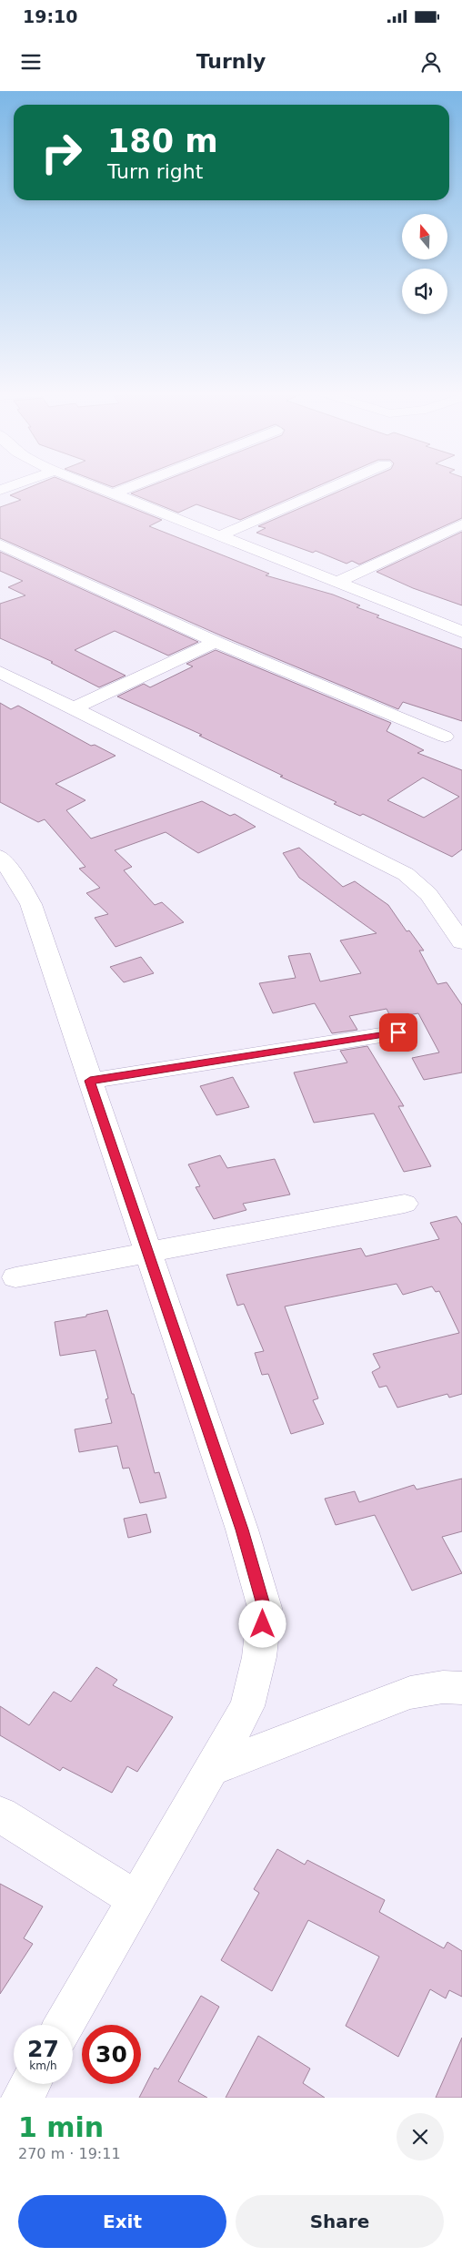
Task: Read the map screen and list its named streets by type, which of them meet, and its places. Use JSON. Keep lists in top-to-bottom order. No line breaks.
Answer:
{"north":"top","page":{"status":"19:10","header":"Turnly","turn":["180 m","Turn right"],"speed":"27 km/h","limit":"30","heading":["1 min","270 m · 19:11"],"buttons":["Exit","Share"]}}
